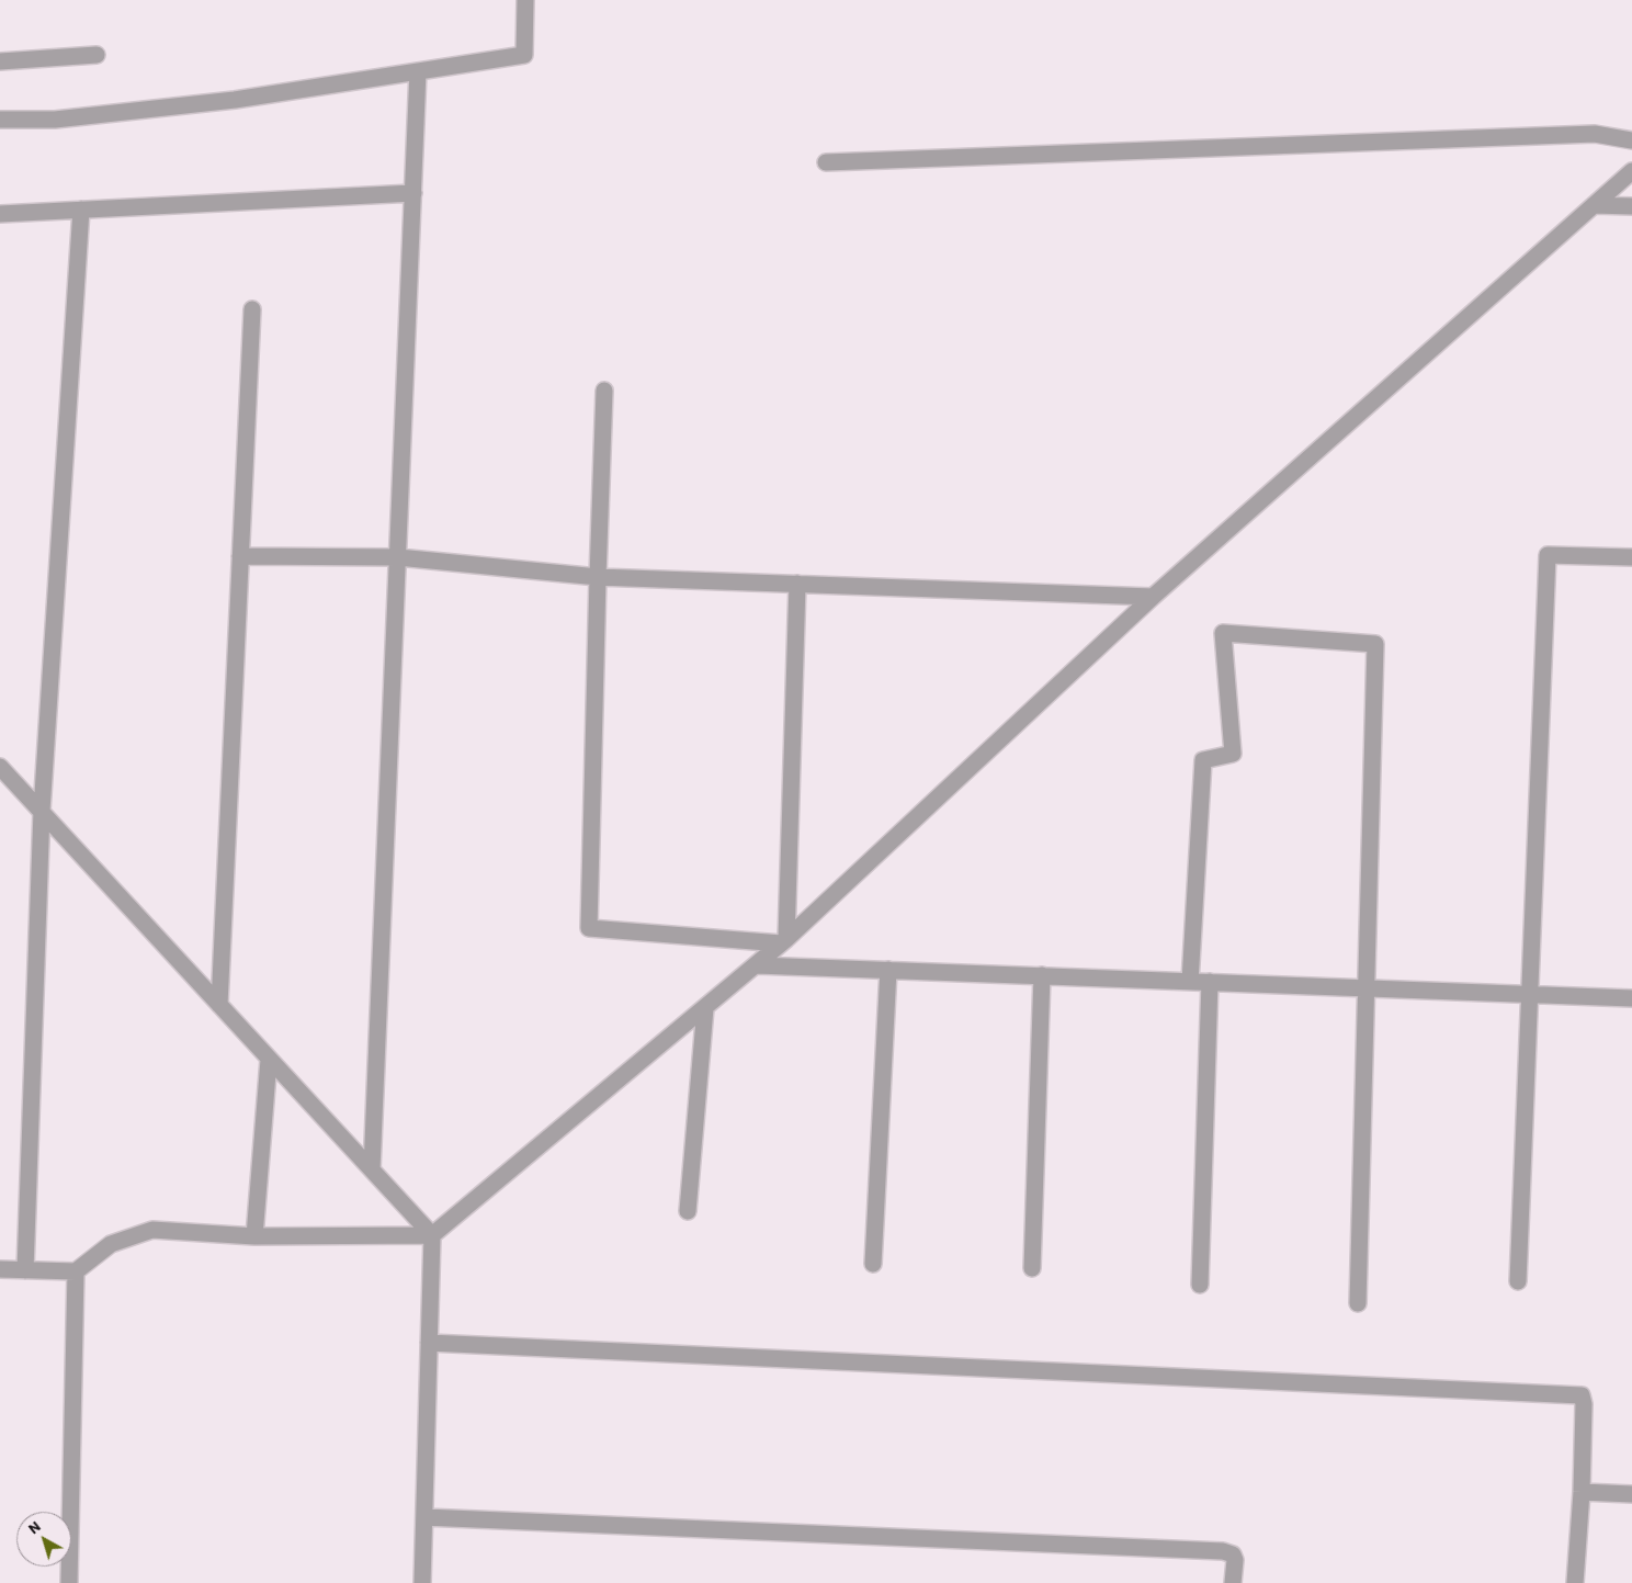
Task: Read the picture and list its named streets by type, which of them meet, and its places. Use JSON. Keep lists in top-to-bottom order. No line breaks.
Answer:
{"north":"top left"}
